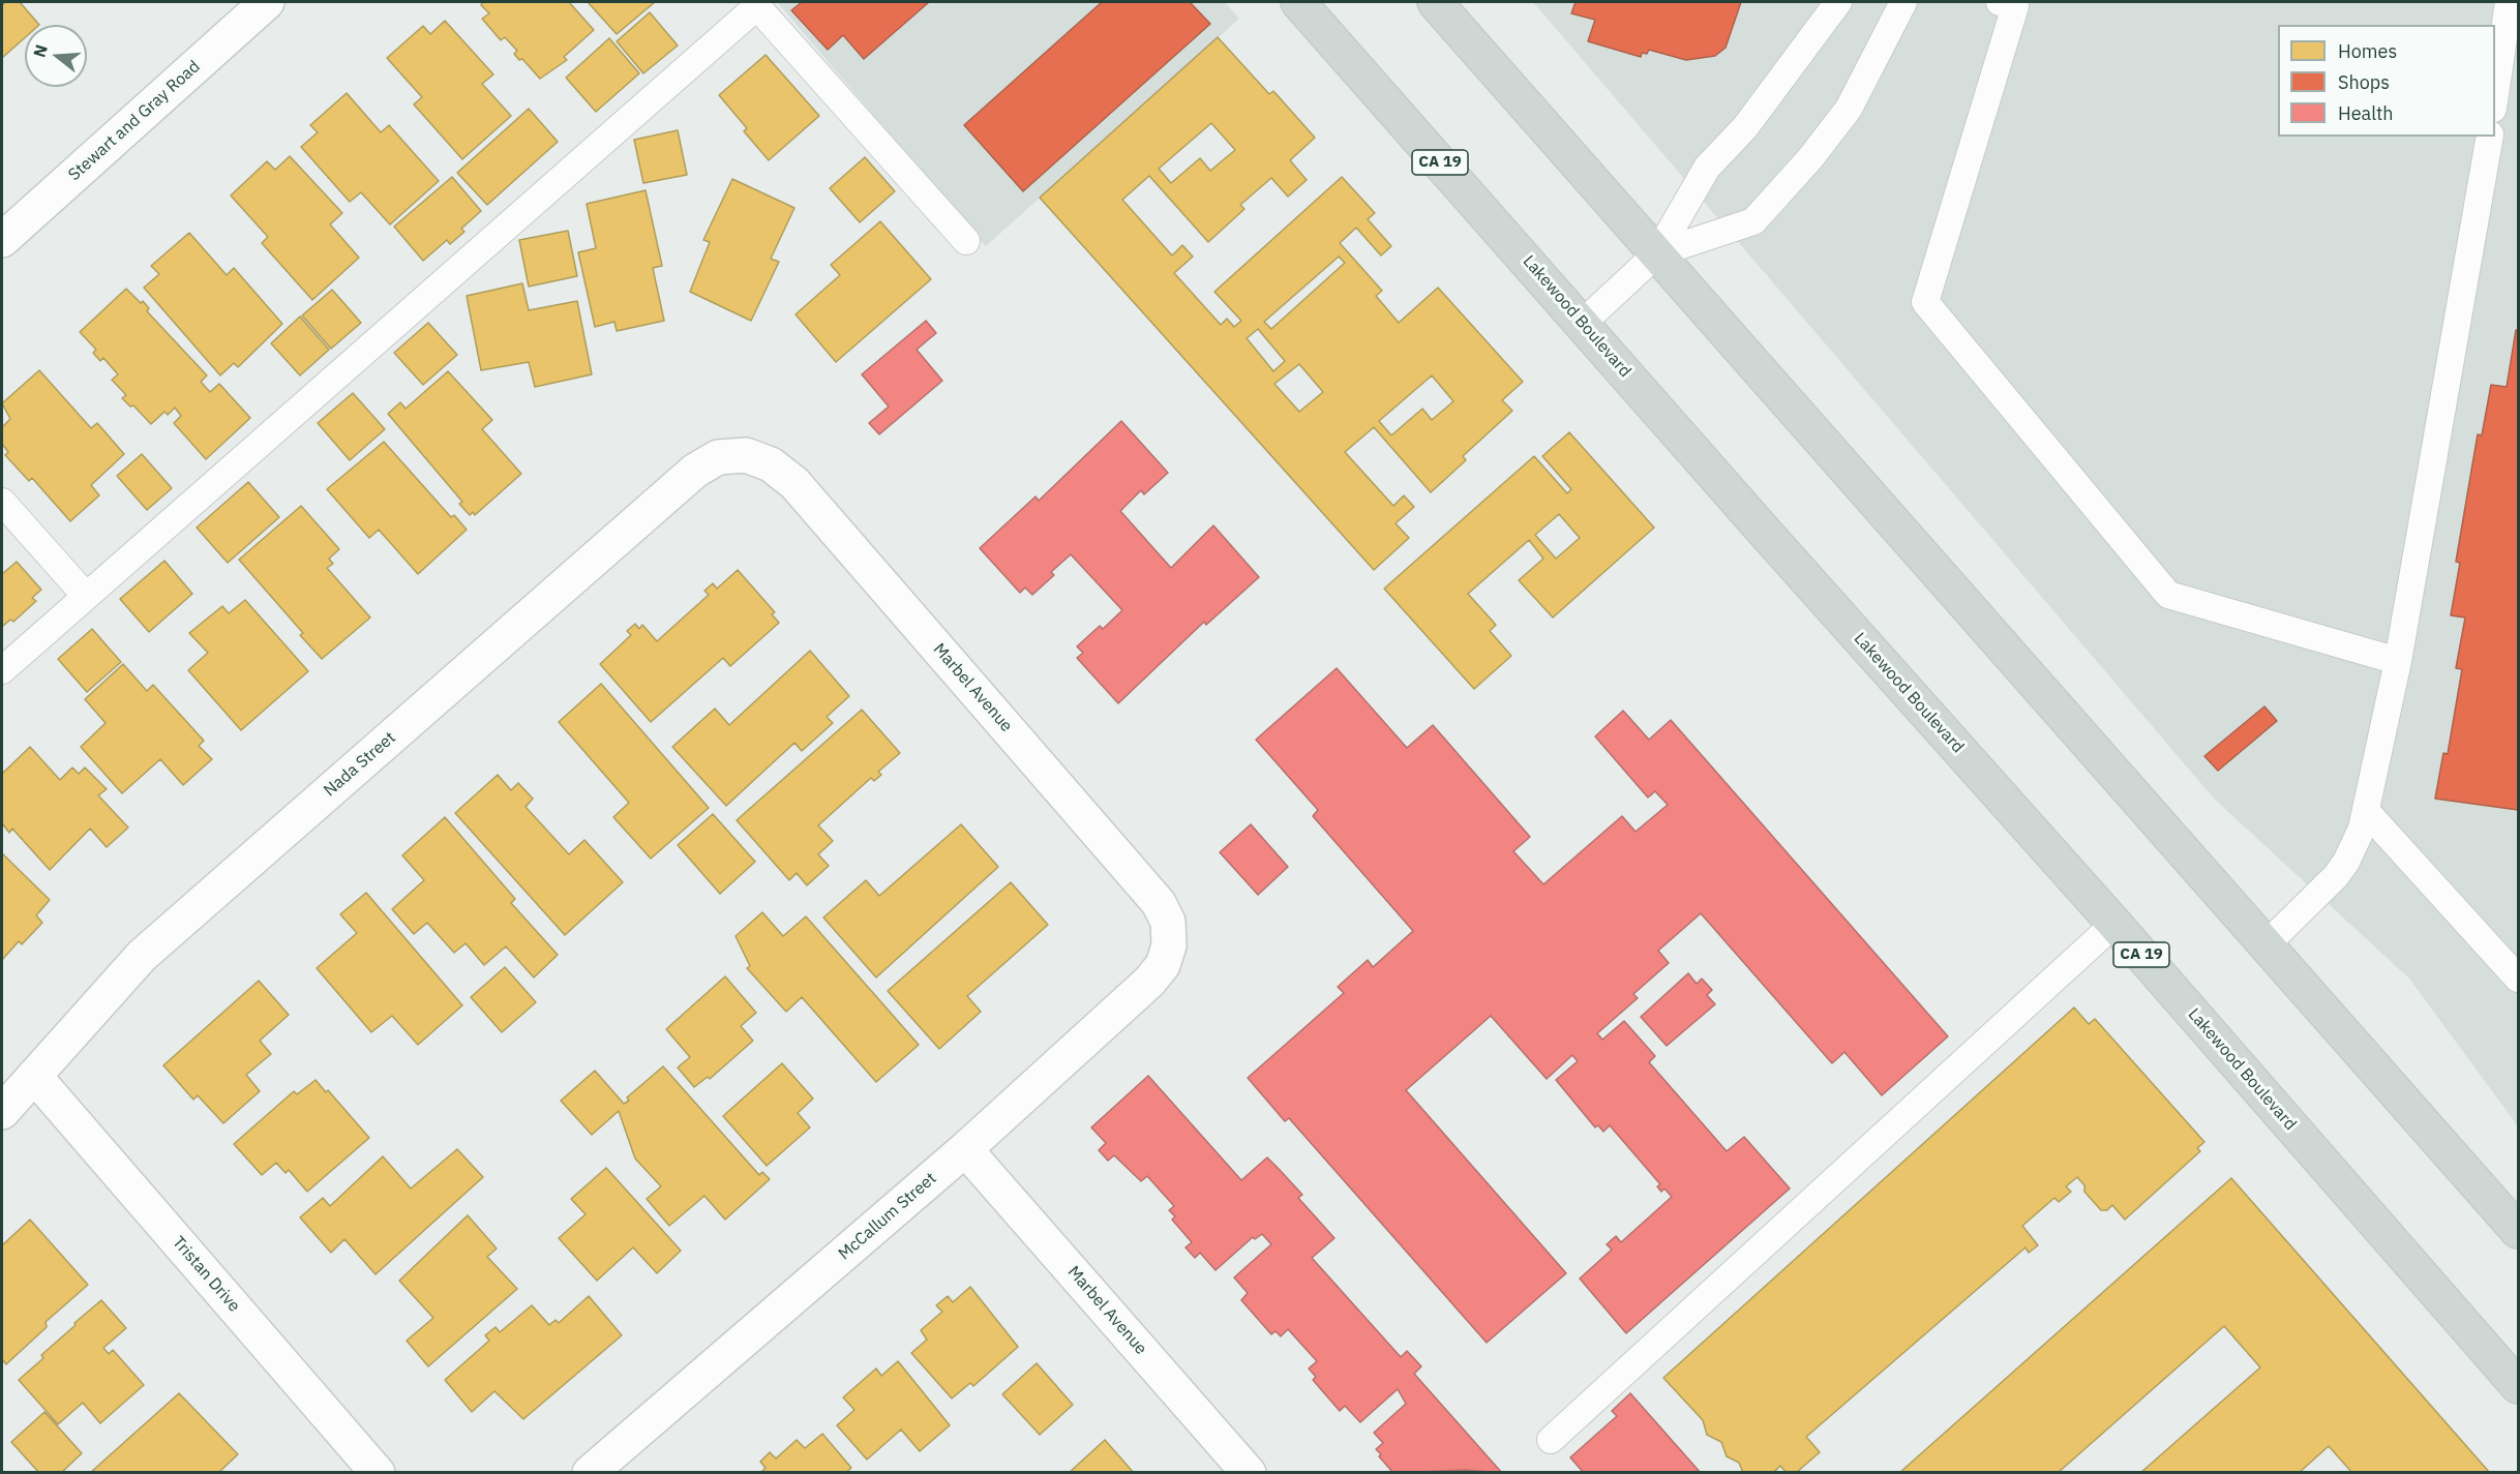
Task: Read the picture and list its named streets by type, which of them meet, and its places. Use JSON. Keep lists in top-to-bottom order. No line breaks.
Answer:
{"streets":{"main road":["CA 19","Lakewood Boulevard"],"street":["Stewart and Gray Road","Marbel Avenue","Nada Street","McCallum Street","Tristan Drive"]},"crossings":[["Marbel Avenue","Nada Street"],["Marbel Avenue","McCallum Street"],["Nada Street","Tristan Drive"]],"legend":["Homes","Shops","Health"],"north":"left"}
